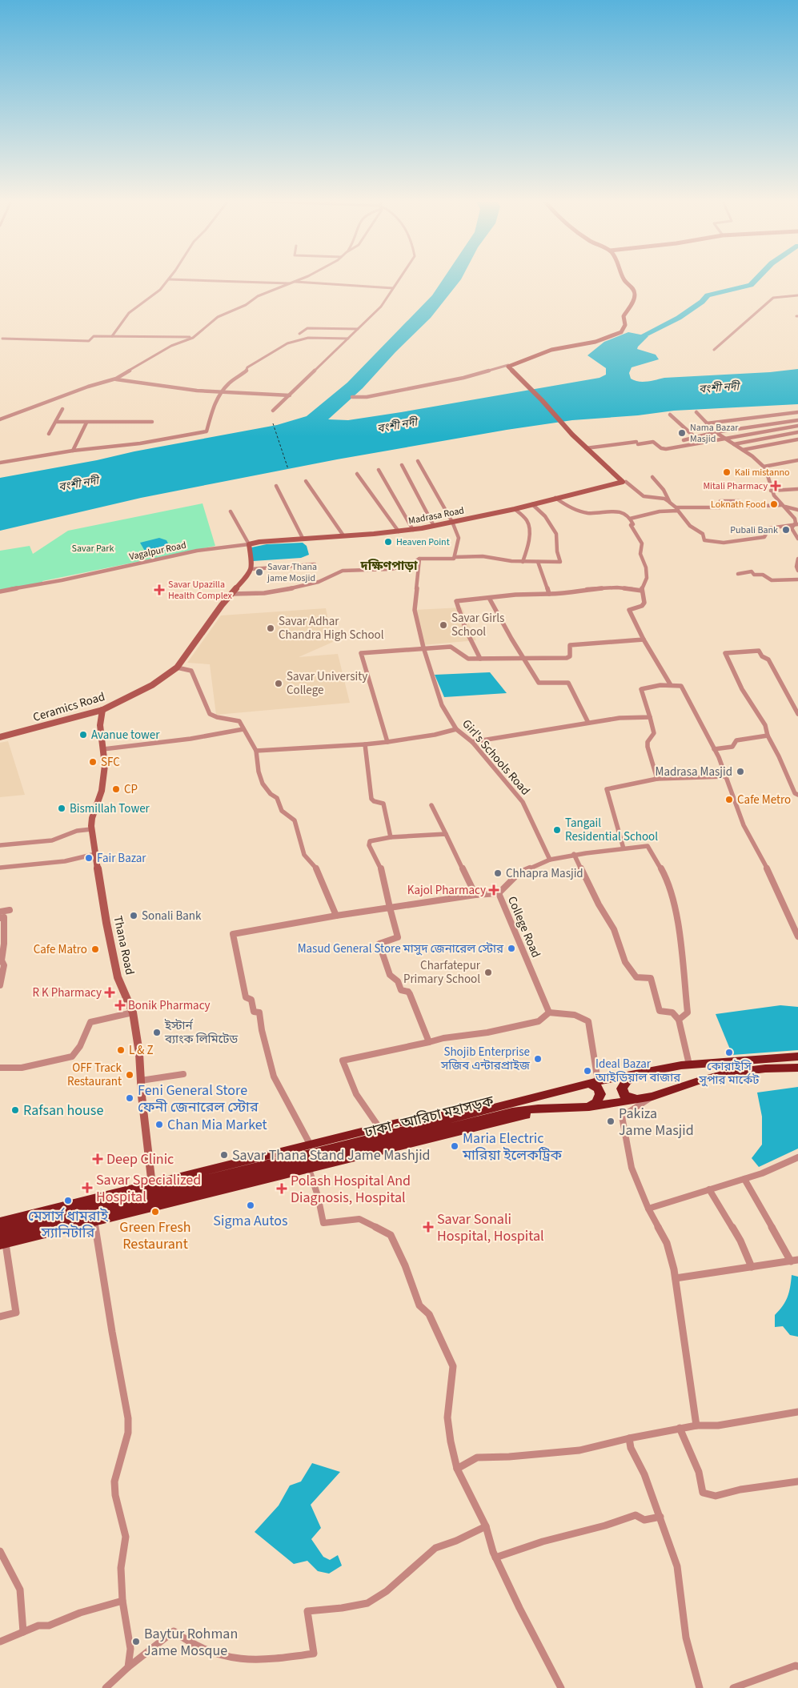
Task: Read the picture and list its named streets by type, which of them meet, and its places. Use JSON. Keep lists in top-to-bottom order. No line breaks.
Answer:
{"streets":{"highway":["ঢাকা - আরিচা মহাসড়ক"],"street":["Madrasa Road","Vagalpur Road","Ceramics Road","Girl's Schools Road","College Road","Thana Road"]},"crossings":[["Madrasa Road","Vagalpur Road"],["Ceramics Road","Thana Road"]],"districts":["দক্ষিণপাড়া"],"water":["বংশী নদী"],"parks":["Savar Park"],"places":{"other":["Nama Bazar Masjid","Kali mistanno","Loknath Food","Pubali Bank","Heaven Point","Savar Thana jame Mosjid","Savar Girls School","Savar Adhar Chandra High School","Savar University College","Avanue tower","SFC","Madrasa Masjid","CP","Cafe Metro","Bismillah Tower","Tangail Residential School","Fair Bazar","Chhapra Masjid","Sonali Bank","Masud General Store মাসুদ জেনারেল স্টোর","Cafe Matro","Charfatepur Primary School","ইস্টার্ন ব্যাংক লিমিটেড","L & Z","কোরাইসি সুপার মার্কেট","Shojib Enterprise সজিব এন্টারপ্রাইজ","Ideal Bazar আইডিয়াল বাজার","OFF Track Restaurant","Feni General Store ফেনী জেনারেল স্টোর","Rafsan house","Pakiza Jame Masjid","Chan Mia Market","Maria Electric মারিয়া ইলেকট্রিক","Savar Thana Stand Jame Mashjid","মেসার্স ধামরাই স্যানিটারি","Sigma Autos","Green Fresh Restaurant","Baytur Rohman Jame Mosque"],"health":["Mitali Pharmacy","Savar Upazilla Health Complex","Kajol Pharmacy","R K Pharmacy","Bonik Pharmacy","Deep Clinic","Savar Specialized Hospital","Polash Hospital And Diagnosis, Hospital","Savar Sonali Hospital, Hospital"]}}
